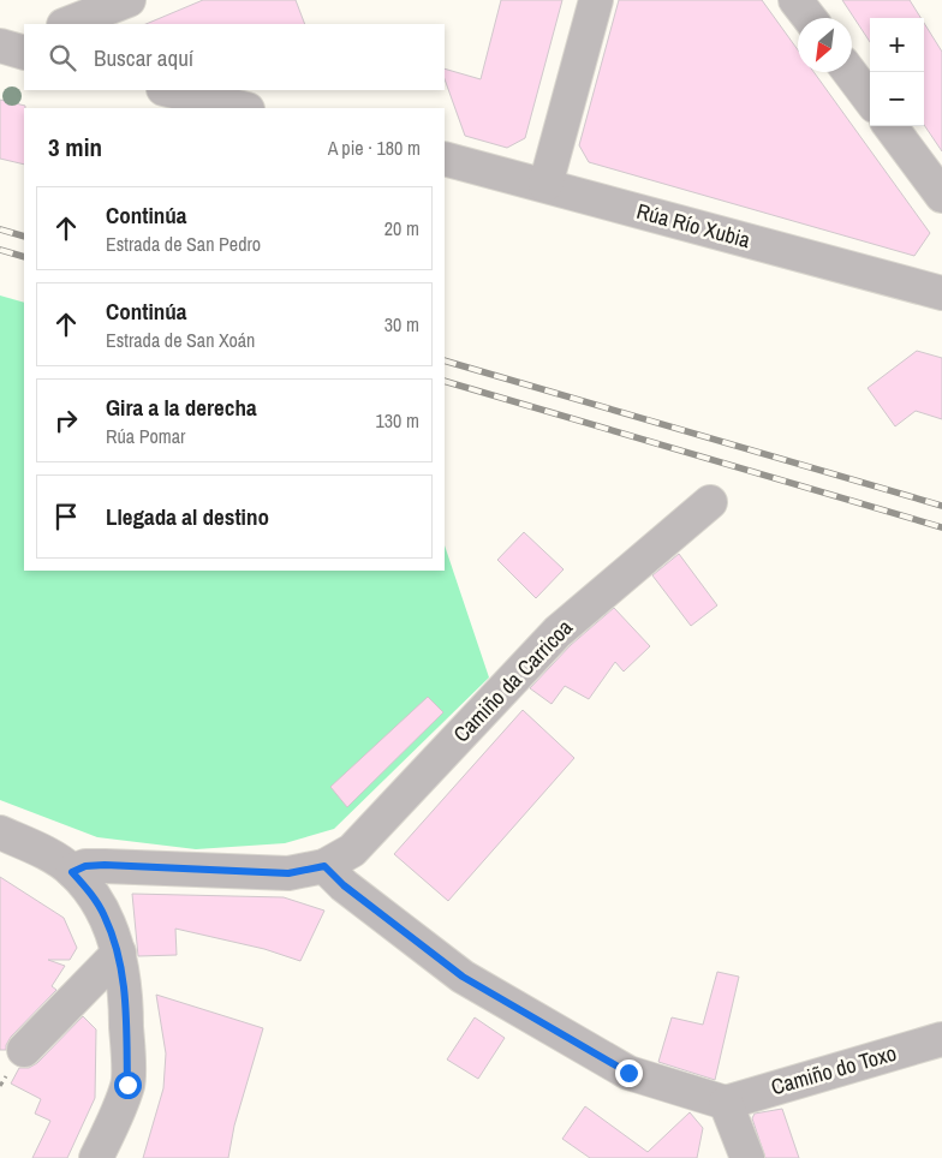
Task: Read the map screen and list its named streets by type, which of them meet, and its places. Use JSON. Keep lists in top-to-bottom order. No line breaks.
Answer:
{"streets":{"street":["Rúa Río Xubia","Camiño da Carricoa","Camiño do Toxo"]},"north":"bottom left","page":{"map_buttons":["+","−"],"search":"Buscar aquí","heading":["3 min","A pie · 180 m"],"list":[["Continúa","Estrada de San Pedro","20 m"],["Continúa","Estrada de San Xoán","30 m"],["Gira a la derecha","Rúa Pomar","130 m"],"Llegada al destino"]}}
